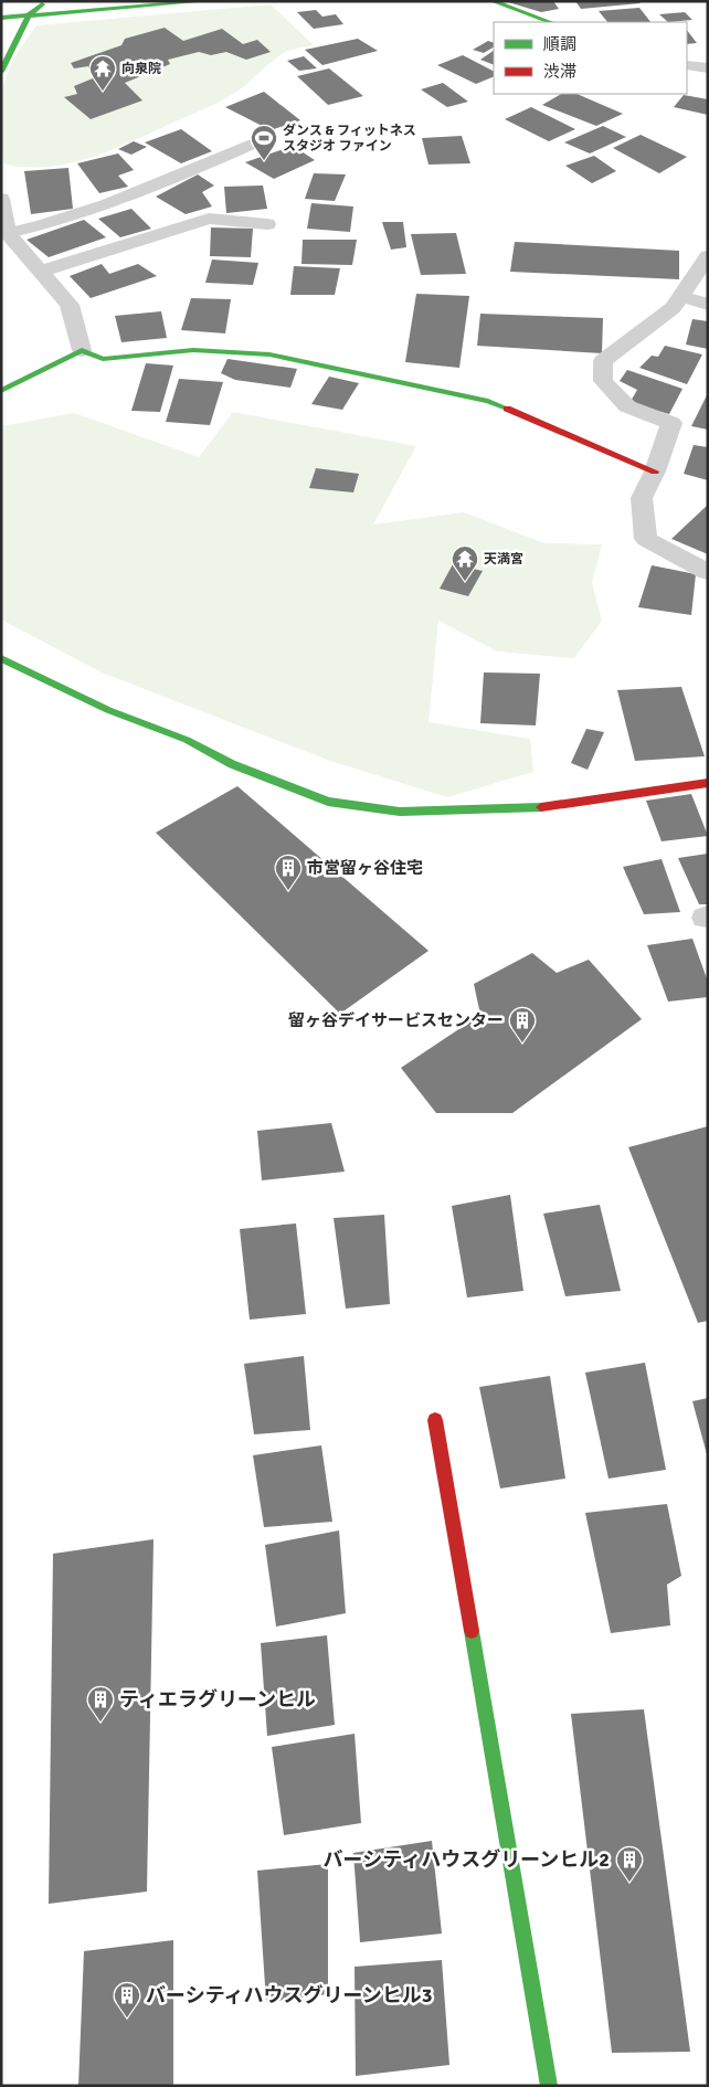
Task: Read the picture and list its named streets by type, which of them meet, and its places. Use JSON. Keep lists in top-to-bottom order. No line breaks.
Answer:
{"places":{"temple":["向泉院","天満宮"],"sports":["ダンス & フィットネス スタジオ ファイン"],"building":["市営留ヶ谷住宅","留ヶ谷デイサービスセンター","ティエラグリーンヒル","バーシティハウスグリーンヒル2","バーシティハウスグリーンヒル3"]},"legend":["順調","渋滞"]}
